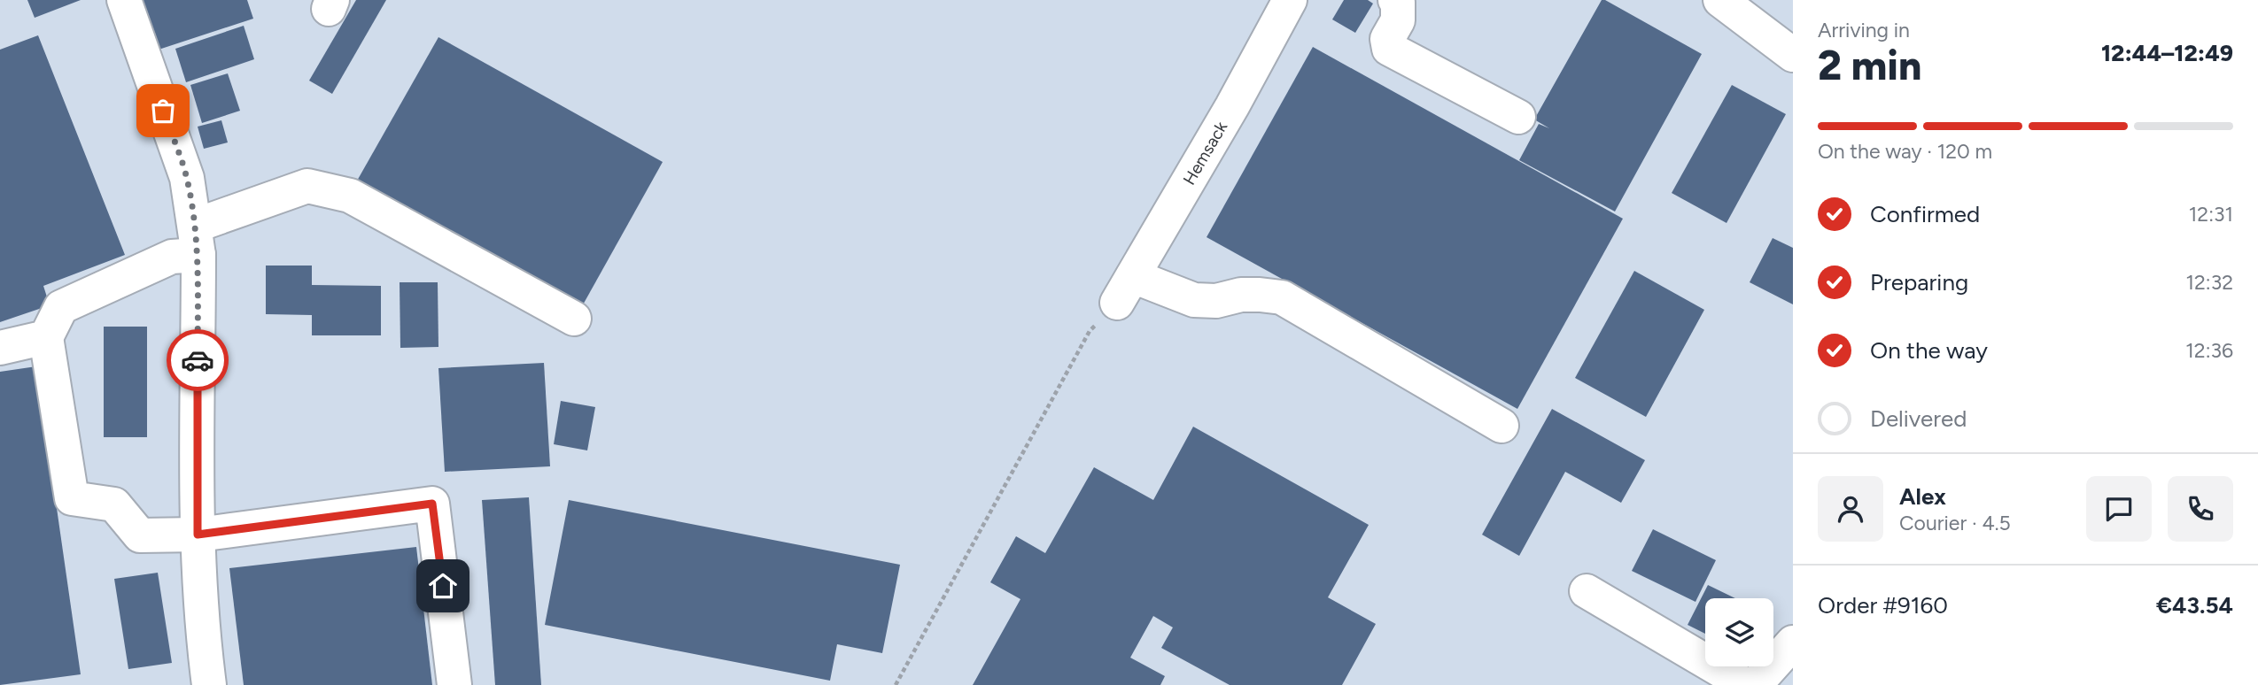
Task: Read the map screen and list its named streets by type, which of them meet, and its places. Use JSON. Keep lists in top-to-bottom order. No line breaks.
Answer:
{"streets":{"street":["Hemsack"]},"page":{"heading":["2 min","Arriving in","12:44–12:49"],"panel":["Alex","Courier · 4.5","Order #9160","€43.54"],"bar":"On the way · 120 m","list":[["Confirmed","12:31"],["Preparing","12:32"],["On the way","12:36"],"Delivered"]}}
